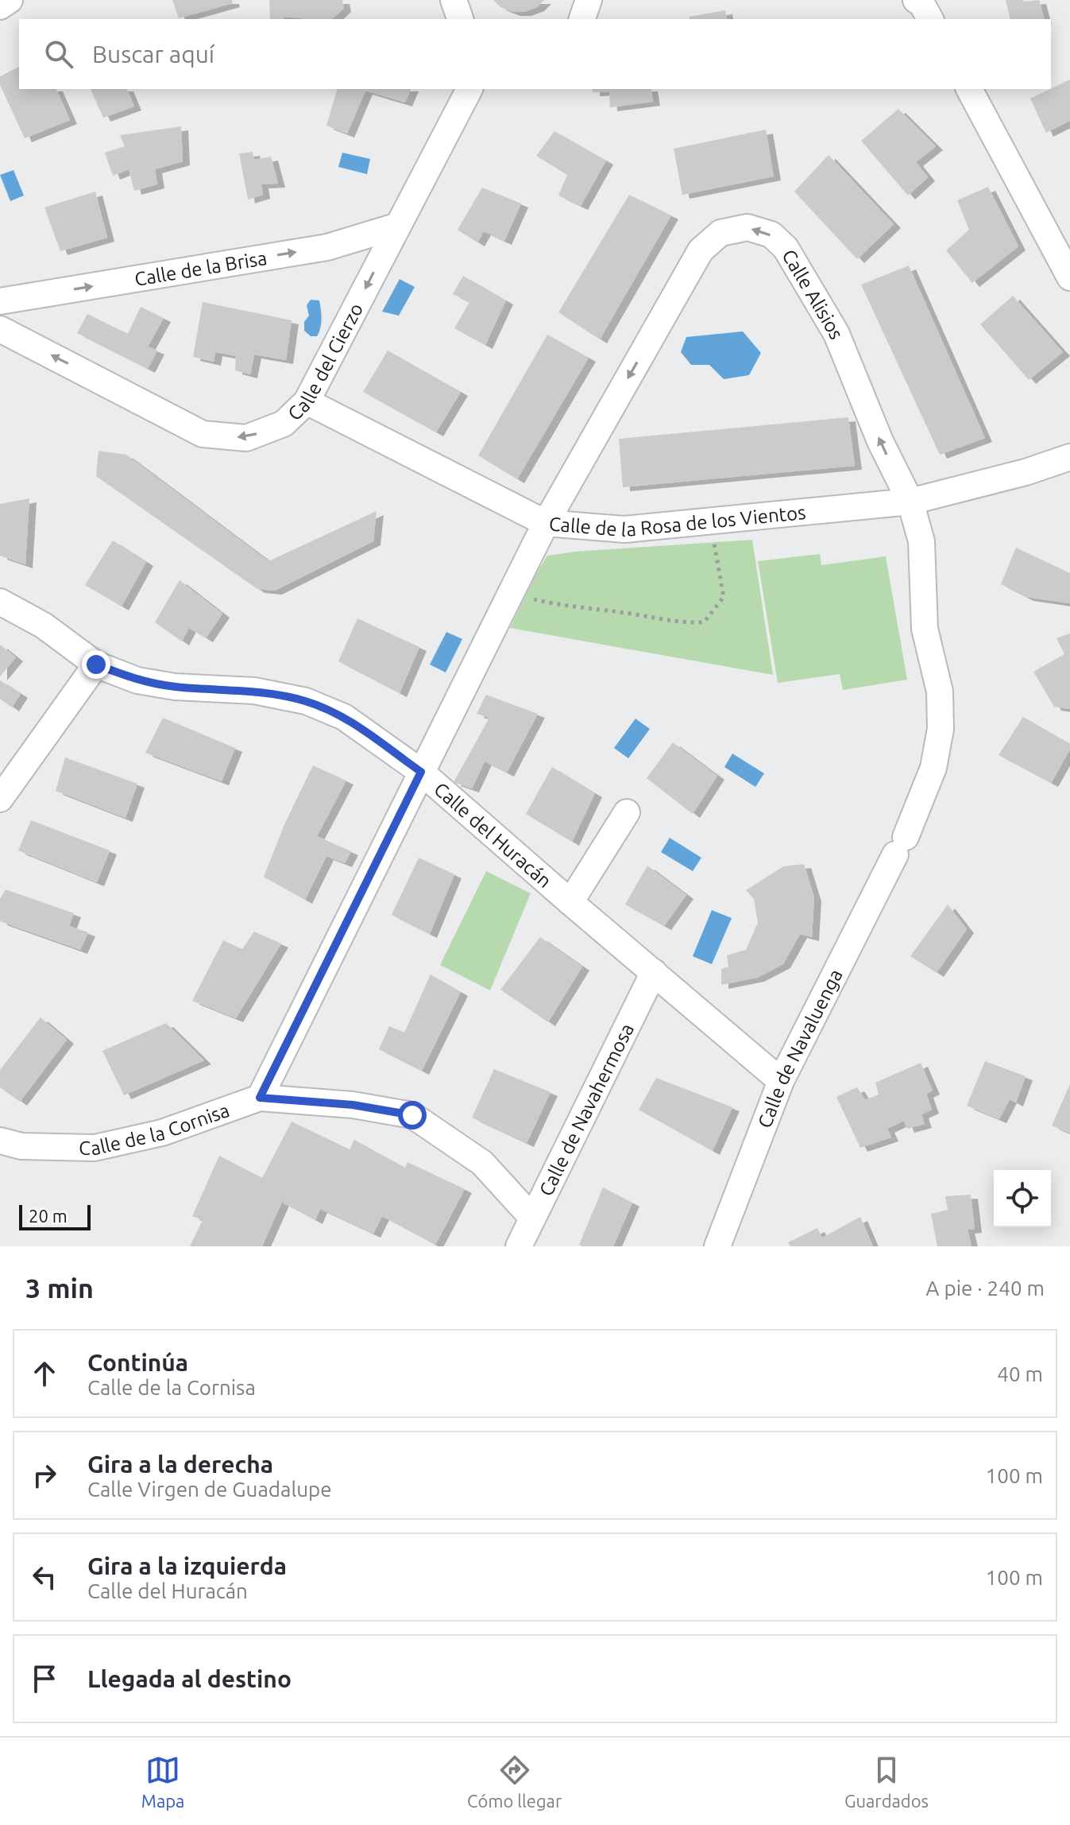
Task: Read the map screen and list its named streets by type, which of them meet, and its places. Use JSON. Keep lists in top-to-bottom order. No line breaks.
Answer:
{"streets":{"street":["Calle de la Brisa","Calle Alisios","Calle del Cierzo","Calle de la Rosa de los Vientos","Calle del Huracán","Calle de Navaluenga","Calle de Navahermosa","Calle de la Cornisa"]},"crossings":[["Calle de la Brisa","Calle del Cierzo"],["Calle Alisios","Calle de la Rosa de los Vientos"],["Calle Alisios","Calle del Huracán"],["Calle Alisios","Calle de Navaluenga"],["Calle Alisios","Calle de la Cornisa"],["Calle del Cierzo","Calle de la Rosa de los Vientos"],["Calle del Huracán","Calle de Navaluenga"],["Calle del Huracán","Calle de Navahermosa"],["Calle de Navahermosa","Calle de la Cornisa"]],"one_way":["Calle de la Brisa"],"scale_bar":"20 m","page":{"search":"Buscar aquí","scale":"20 m","heading":["3 min","A pie · 240 m"],"list":[["Continúa","Calle de la Cornisa","40 m"],["Gira a la derecha","Calle Virgen de Guadalupe","100 m"],["Gira a la izquierda","Calle del Huracán","100 m"],"Llegada al destino"],"nav":["Mapa","Cómo llegar","Guardados"]}}
